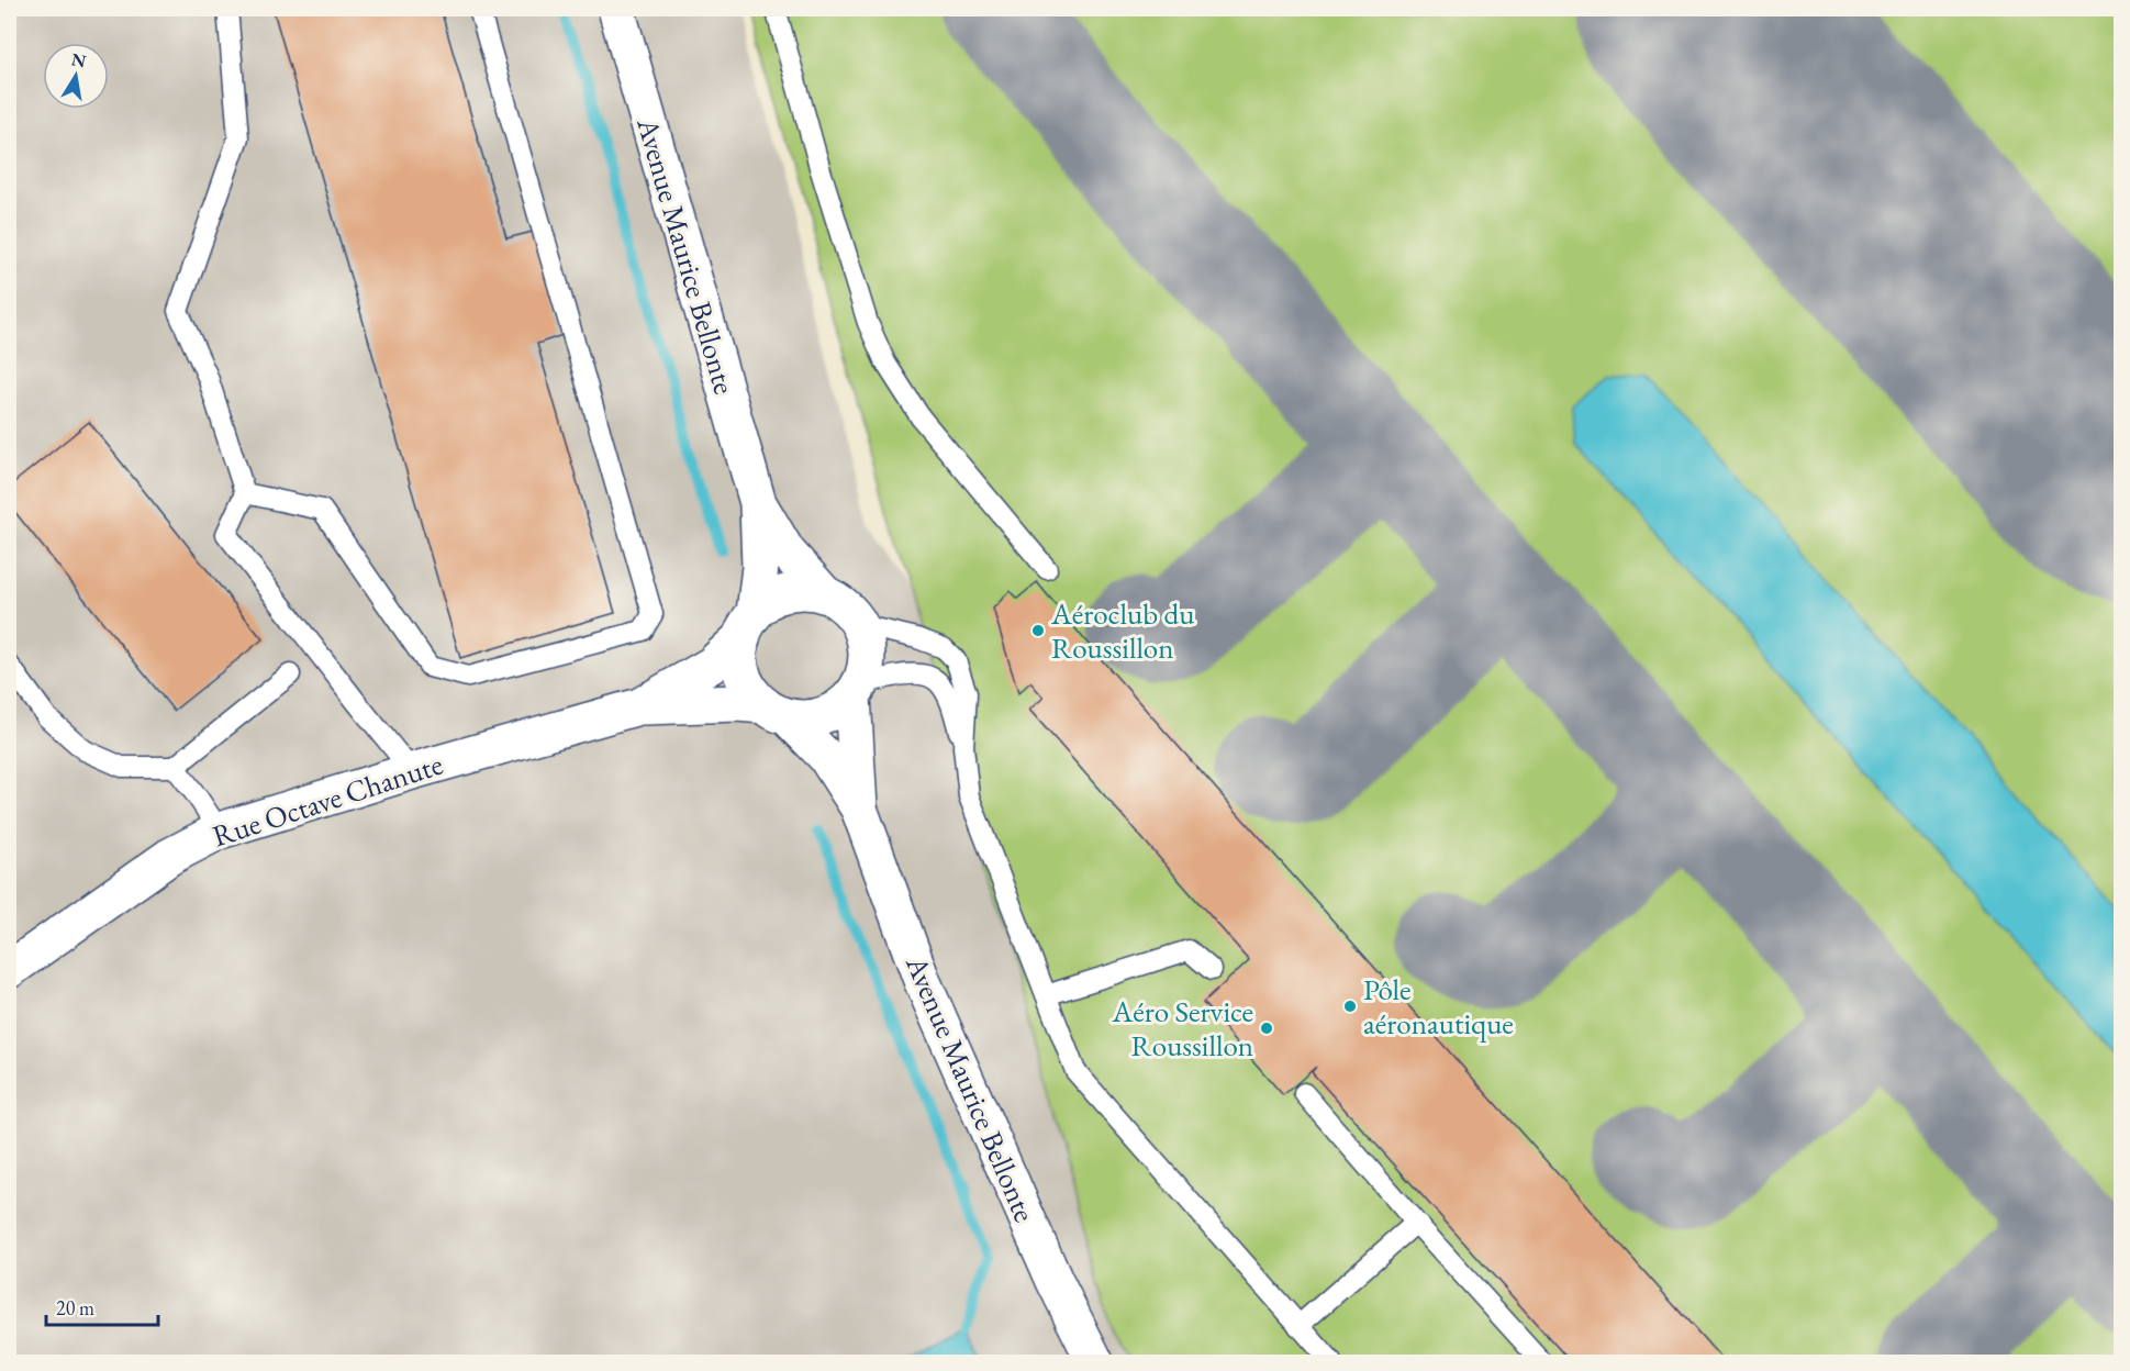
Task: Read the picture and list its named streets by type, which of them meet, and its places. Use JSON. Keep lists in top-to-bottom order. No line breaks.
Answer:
{"streets":{"street":["Avenue Maurice Bellonte","Rue Octave Chanute"]},"crossings":[["Avenue Maurice Bellonte","Rue Octave Chanute"]],"places":["Aéroclub du Roussillon","Pôle aéronautique","Aéro Service Roussillon"],"scale_bar":"20 m","north":"top"}
